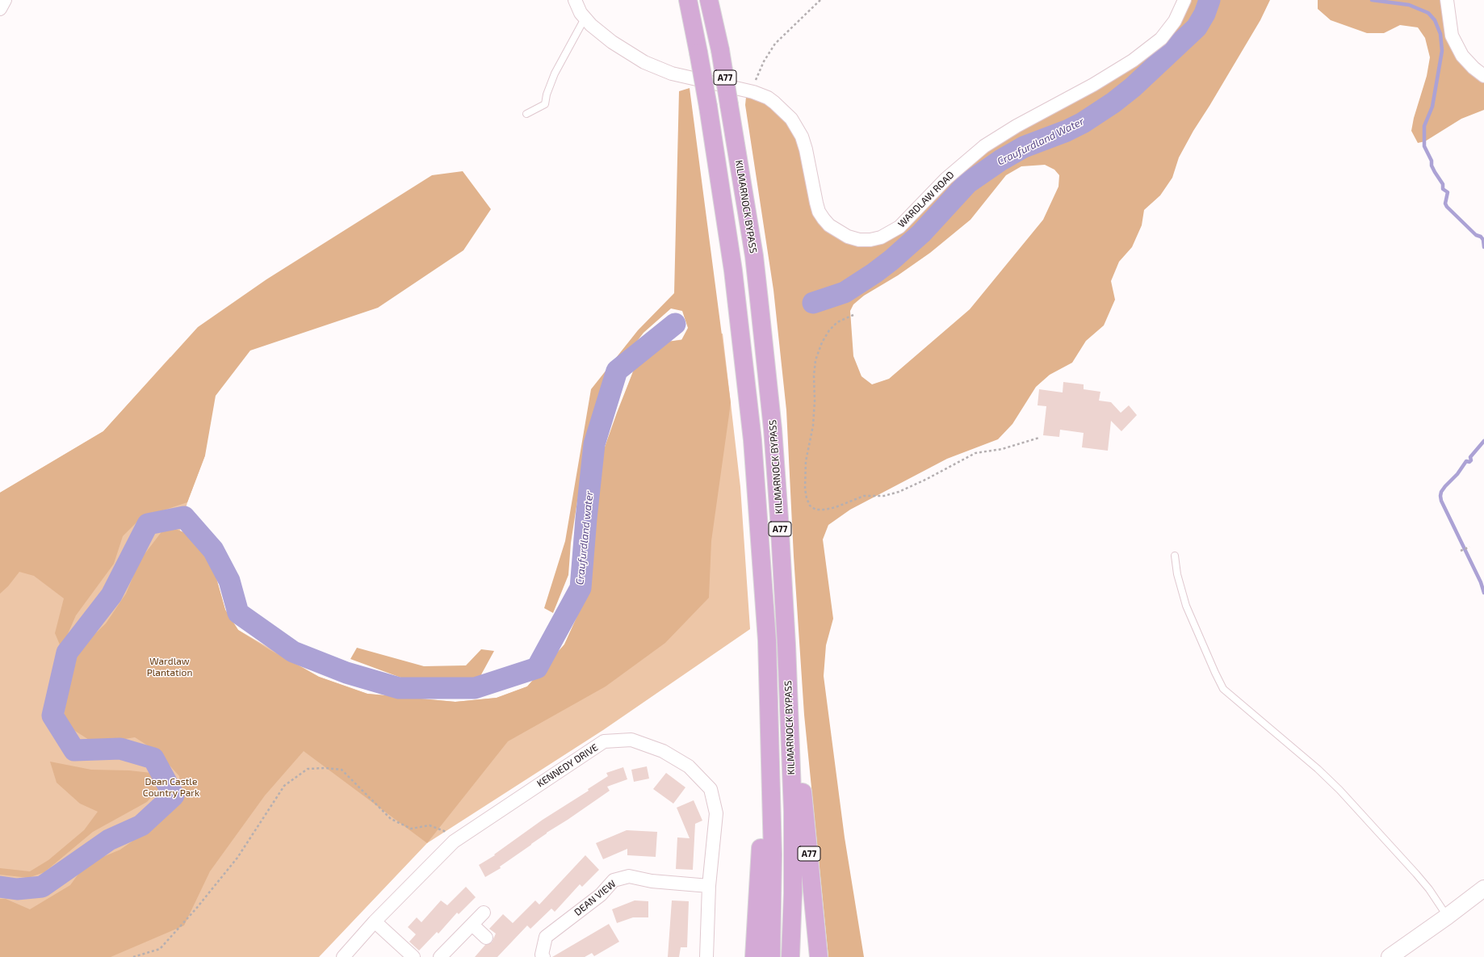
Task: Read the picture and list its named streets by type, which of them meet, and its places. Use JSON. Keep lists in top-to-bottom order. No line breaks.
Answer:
{"streets":{"highway":["A77","KILMARNOCK BYPASS"],"street":["WARDLAW ROAD","KENNEDY DRIVE","DEAN VIEW"]},"crossings":[["A77","KILMARNOCK BYPASS"],["KENNEDY DRIVE","DEAN VIEW"]],"water":["Craufurdland Water","Craufurdland water"],"parks":["Wardlaw Plantation","Dean Castle Country Park"]}
